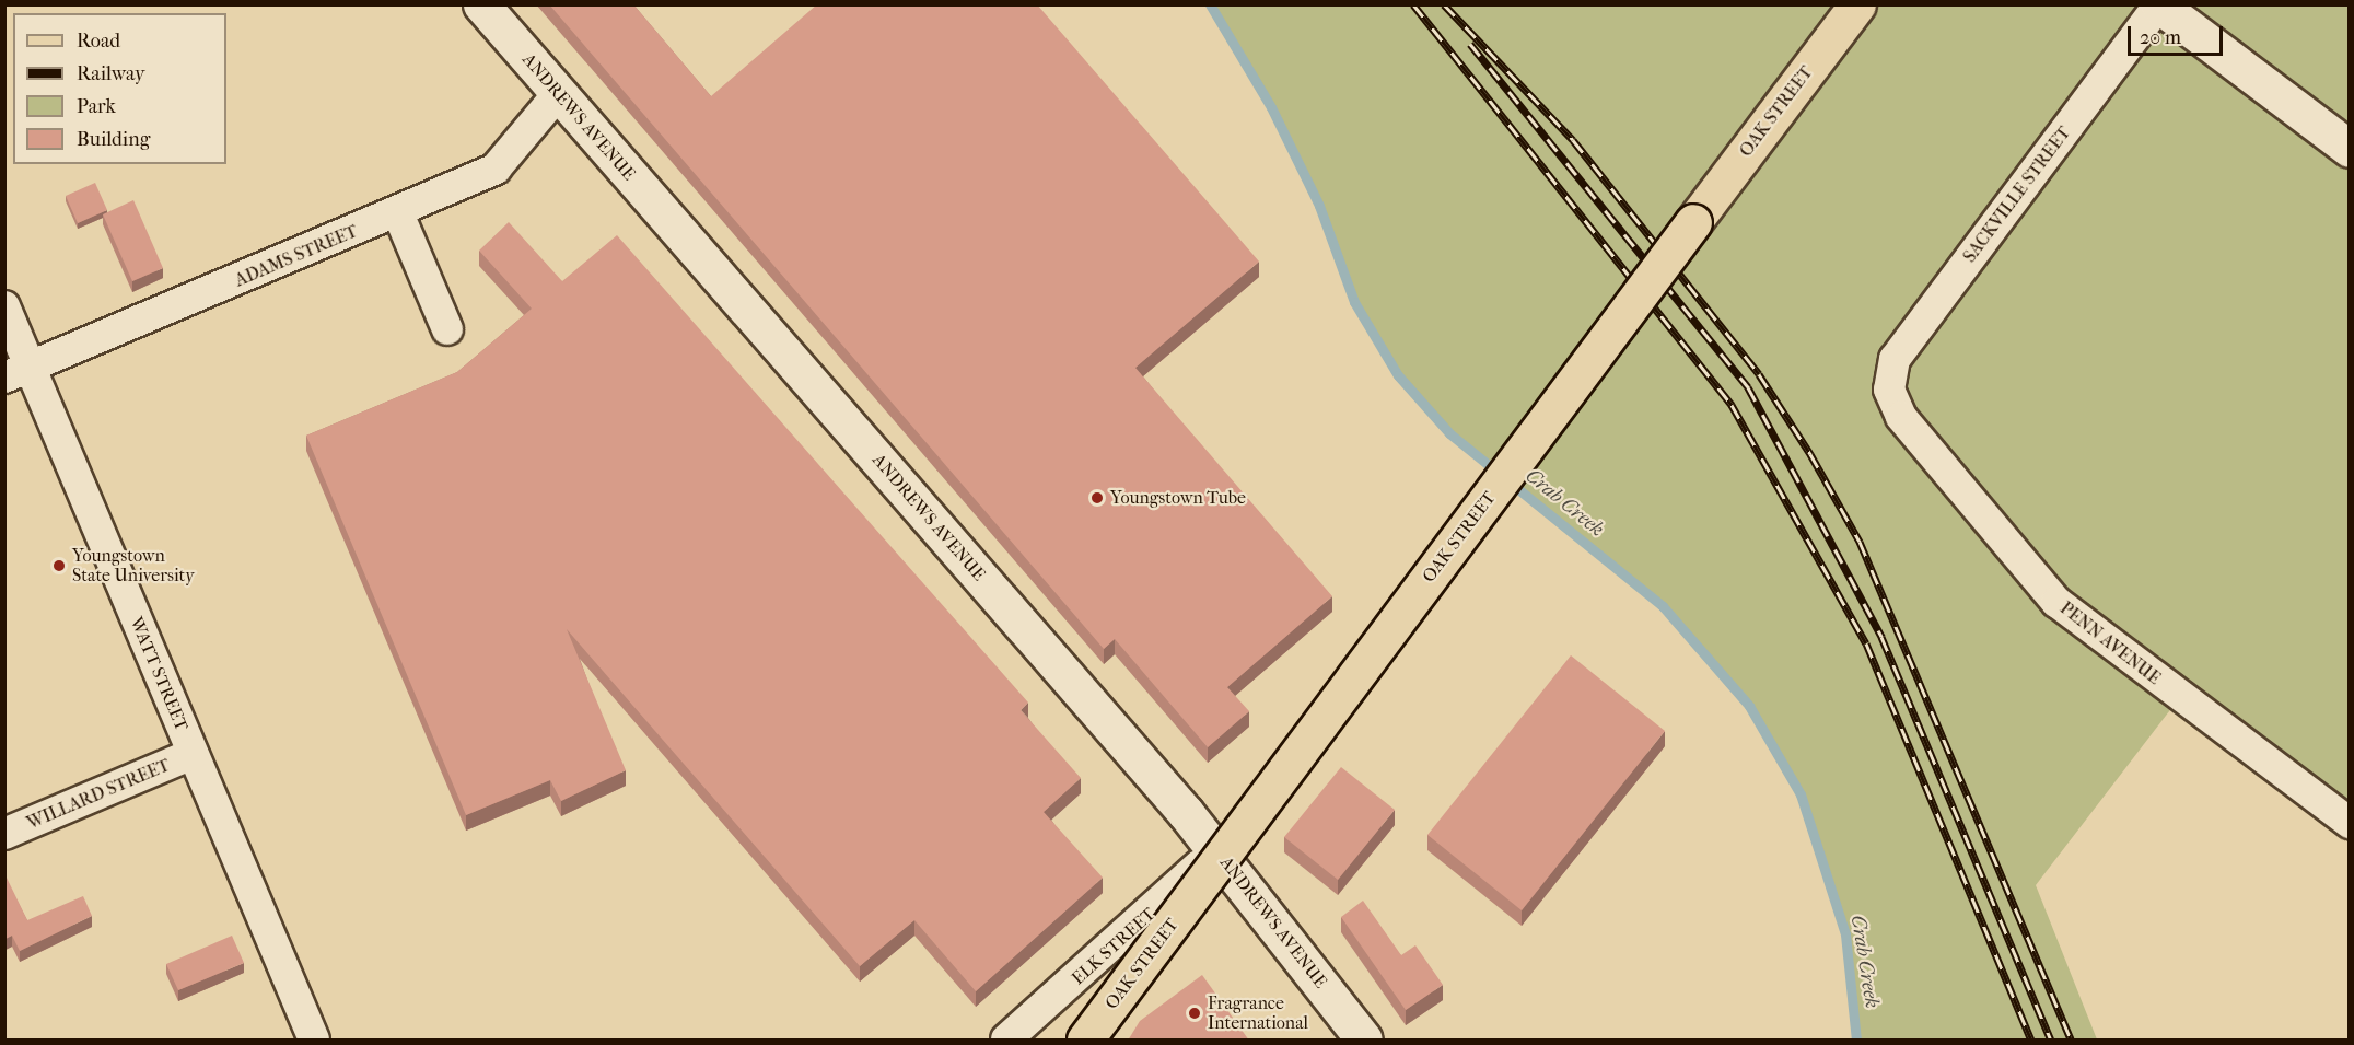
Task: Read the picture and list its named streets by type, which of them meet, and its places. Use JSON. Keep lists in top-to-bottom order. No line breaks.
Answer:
{"streets":{"main road":["OAK STREET"],"street":["ANDREWS AVENUE","SACKVILLE STREET","ADAMS STREET","PENN AVENUE","WATT STREET","WILLARD STREET","ELK STREET"]},"crossings":[["ANDREWS AVENUE","ADAMS STREET"],["ANDREWS AVENUE","ELK STREET"],["SACKVILLE STREET","PENN AVENUE"],["ADAMS STREET","WATT STREET"],["WATT STREET","WILLARD STREET"]],"water":["Crab Creek"],"places":["Youngstown Tube","Youngstown State University","Fragrance International"],"legend":["Road","Railway","Park","Building"],"scale_bar":"20 m"}
